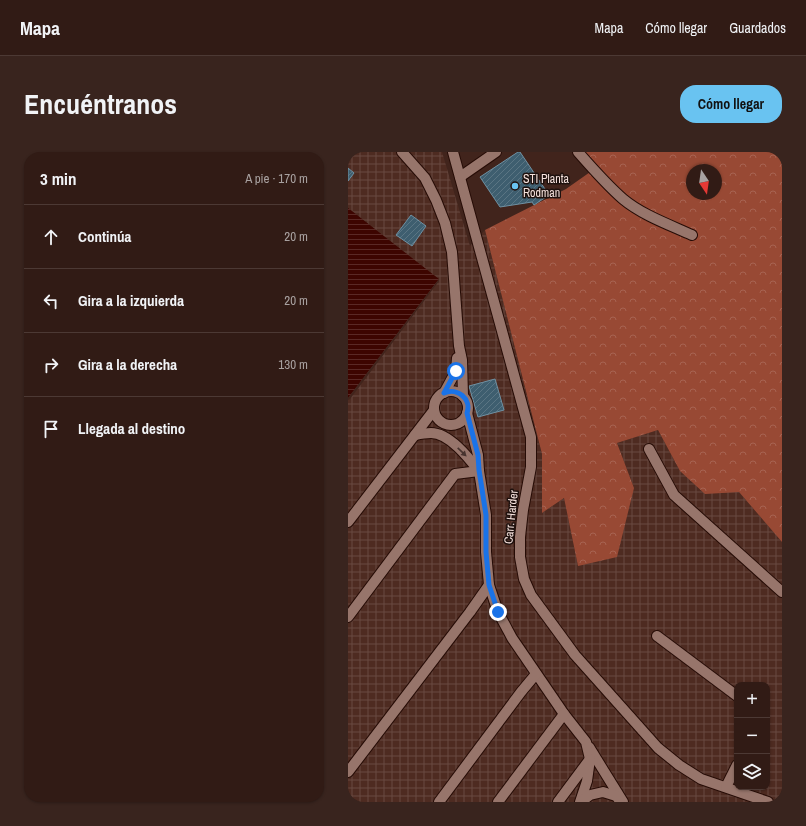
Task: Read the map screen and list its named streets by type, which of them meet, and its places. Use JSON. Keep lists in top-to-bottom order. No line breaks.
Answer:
{"streets":{"street":["Carr. Harder"]},"places":["STI Planta Rodman"],"north":"bottom","page":{"header":"Mapa","nav":["Mapa","Cómo llegar","Guardados"],"title":"Encuéntranos","buttons":"Cómo llegar","heading":["3 min","A pie · 170 m"],"list":[["Continúa","20 m"],["Gira a la izquierda","20 m"],["Gira a la derecha","130 m"],"Llegada al destino"],"map_buttons":["+","−"]}}
